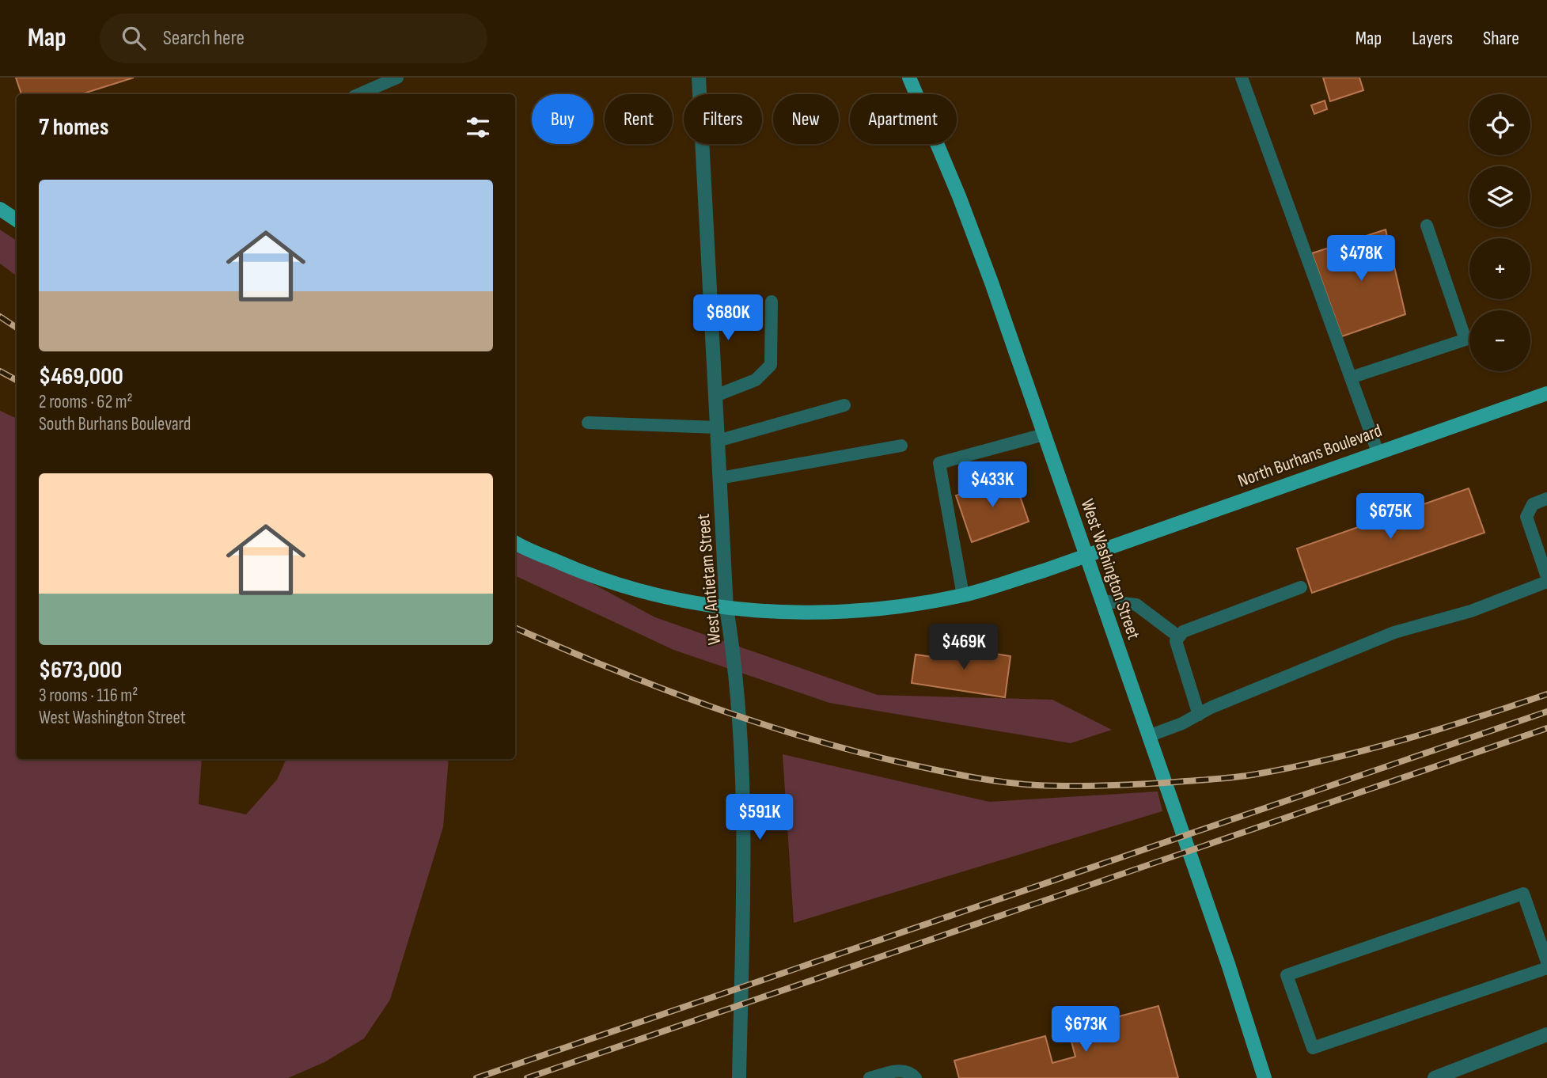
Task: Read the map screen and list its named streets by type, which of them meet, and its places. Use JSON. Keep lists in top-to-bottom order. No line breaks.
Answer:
{"streets":{"main road":["North Burhans Boulevard","West Washington Street"],"street":["West Antietam Street"]},"crossings":[["North Burhans Boulevard","West Washington Street"],["North Burhans Boulevard","West Antietam Street"]],"page":{"header":"Map","search":"Search here","nav":["Map","Layers","Share"],"map_buttons":["+","−"],"chip":["Buy","Rent","Filters","New","Apartment"],"heading":"7 homes","list":[{"name":"$469,000","note":"2 rooms · 62 m² · South Burhans Boulevard"},{"name":"$673,000","note":"3 rooms · 116 m² · West Washington Street"}],"price":["$478K","$680K","$433K","$675K","$469K","$591K","$673K"]}}
